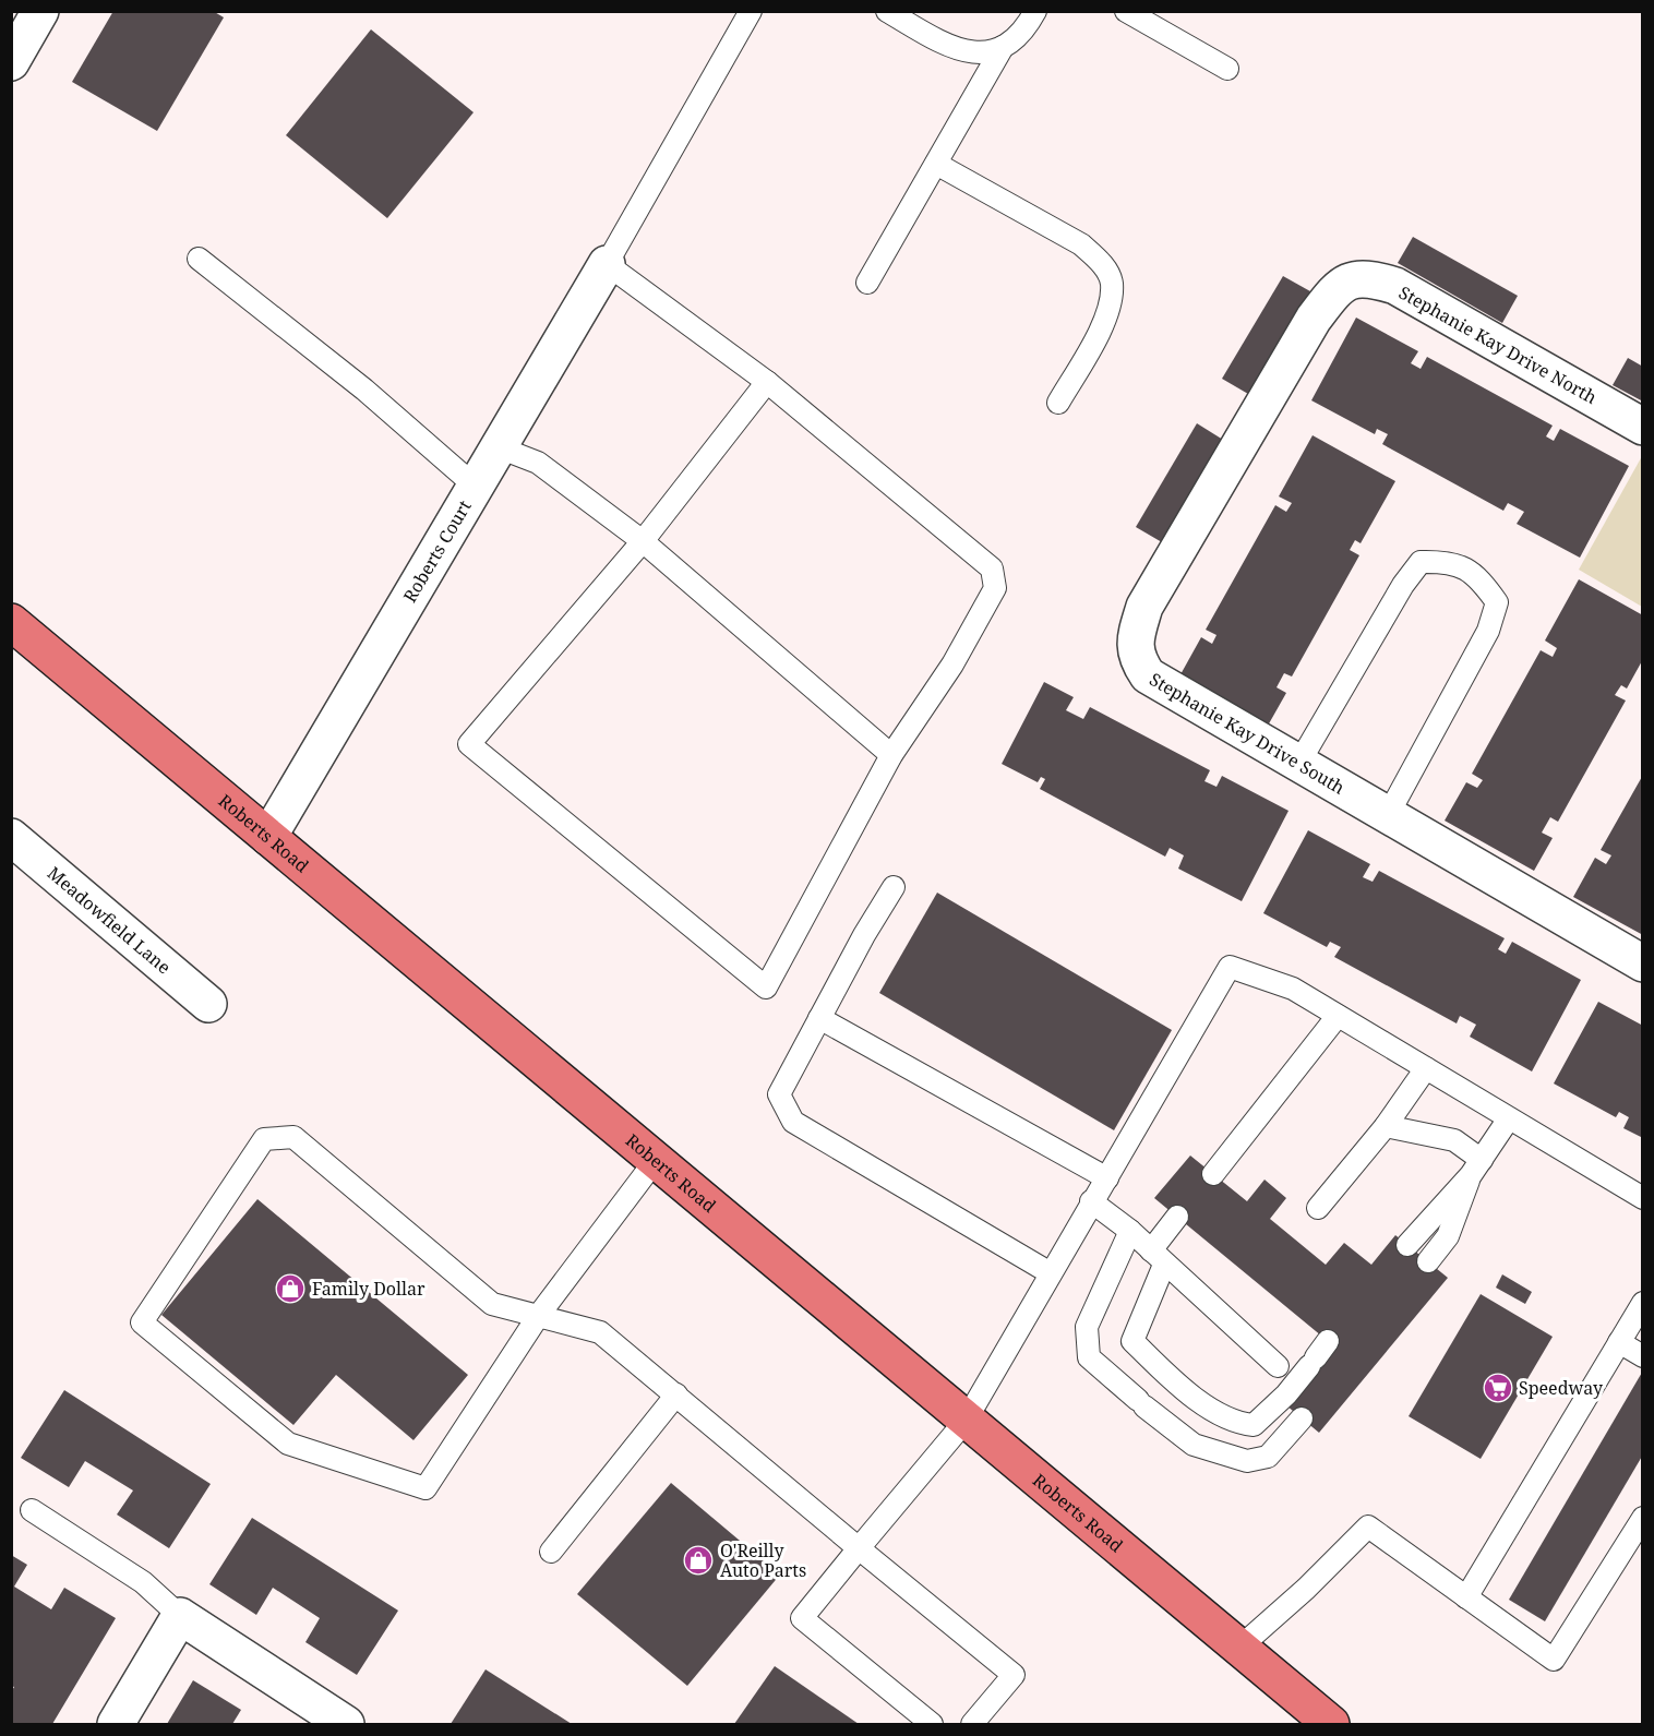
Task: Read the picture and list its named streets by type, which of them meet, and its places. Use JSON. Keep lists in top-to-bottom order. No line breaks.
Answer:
{"streets":{"main road":["Roberts Road"],"street":["Stephanie Kay Drive North","Roberts Court","Stephanie Kay Drive South","Meadowfield Lane"]},"crossings":[["Stephanie Kay Drive North","Stephanie Kay Drive South"],["Roberts Court","Roberts Road"]],"places":{"shop":["Family Dollar","O'Reilly Auto Parts"],"supermarket":["Speedway"]}}
